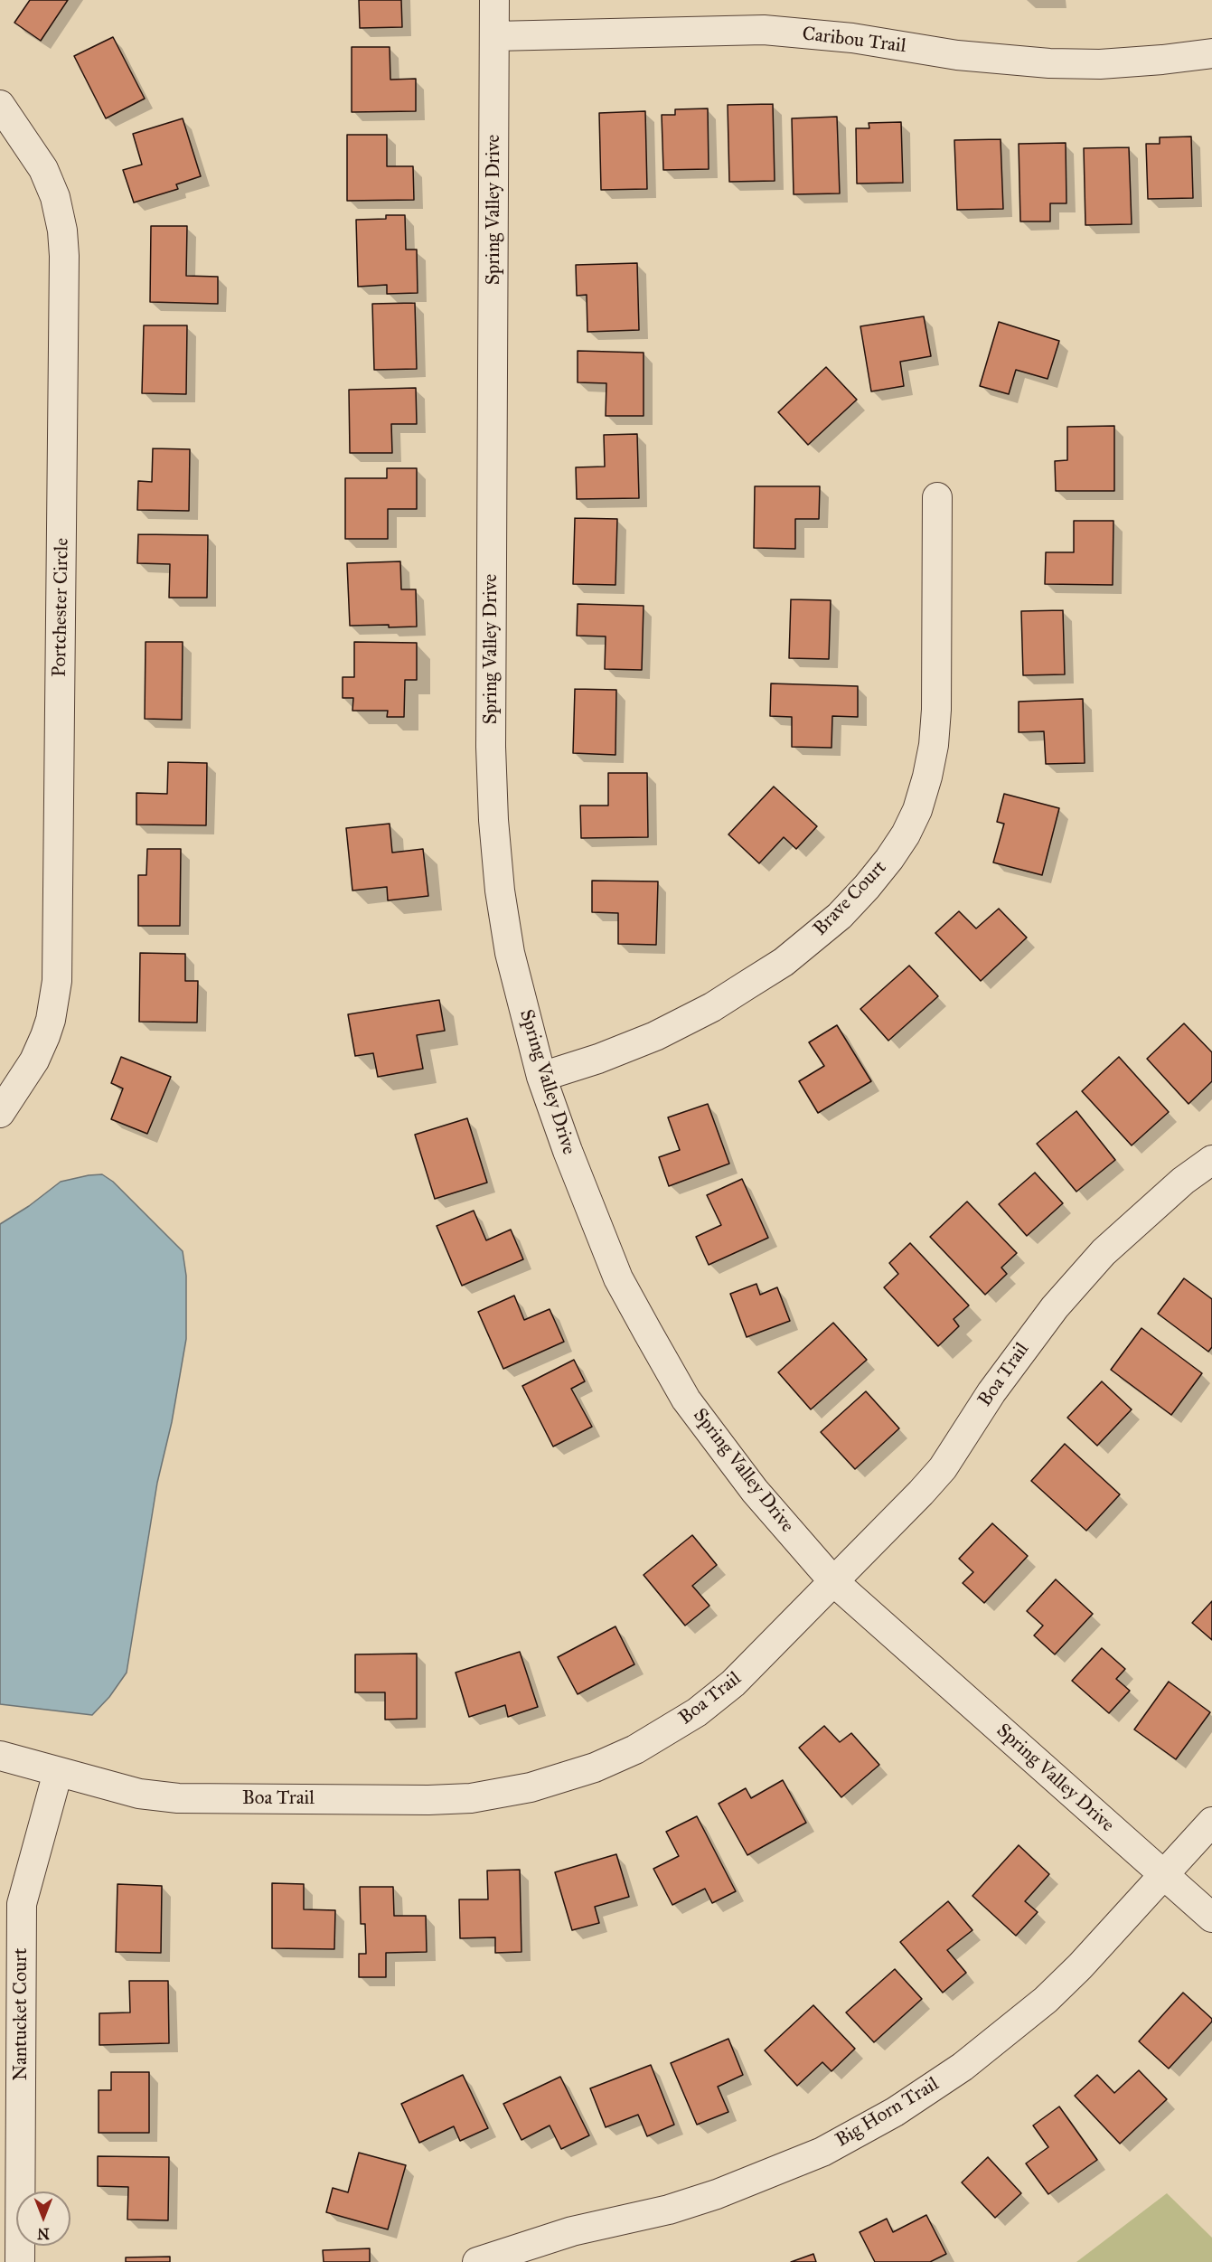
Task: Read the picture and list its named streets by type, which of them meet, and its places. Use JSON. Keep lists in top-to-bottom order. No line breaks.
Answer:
{"streets":{"street":["Caribou Trail","Spring Valley Drive","Portchester Circle","Brave Court","Boa Trail","Nantucket Court","Big Horn Trail"]},"crossings":[["Caribou Trail","Spring Valley Drive"],["Spring Valley Drive","Brave Court"],["Spring Valley Drive","Boa Trail"],["Spring Valley Drive","Big Horn Trail"],["Boa Trail","Nantucket Court"]],"north":"bottom"}
